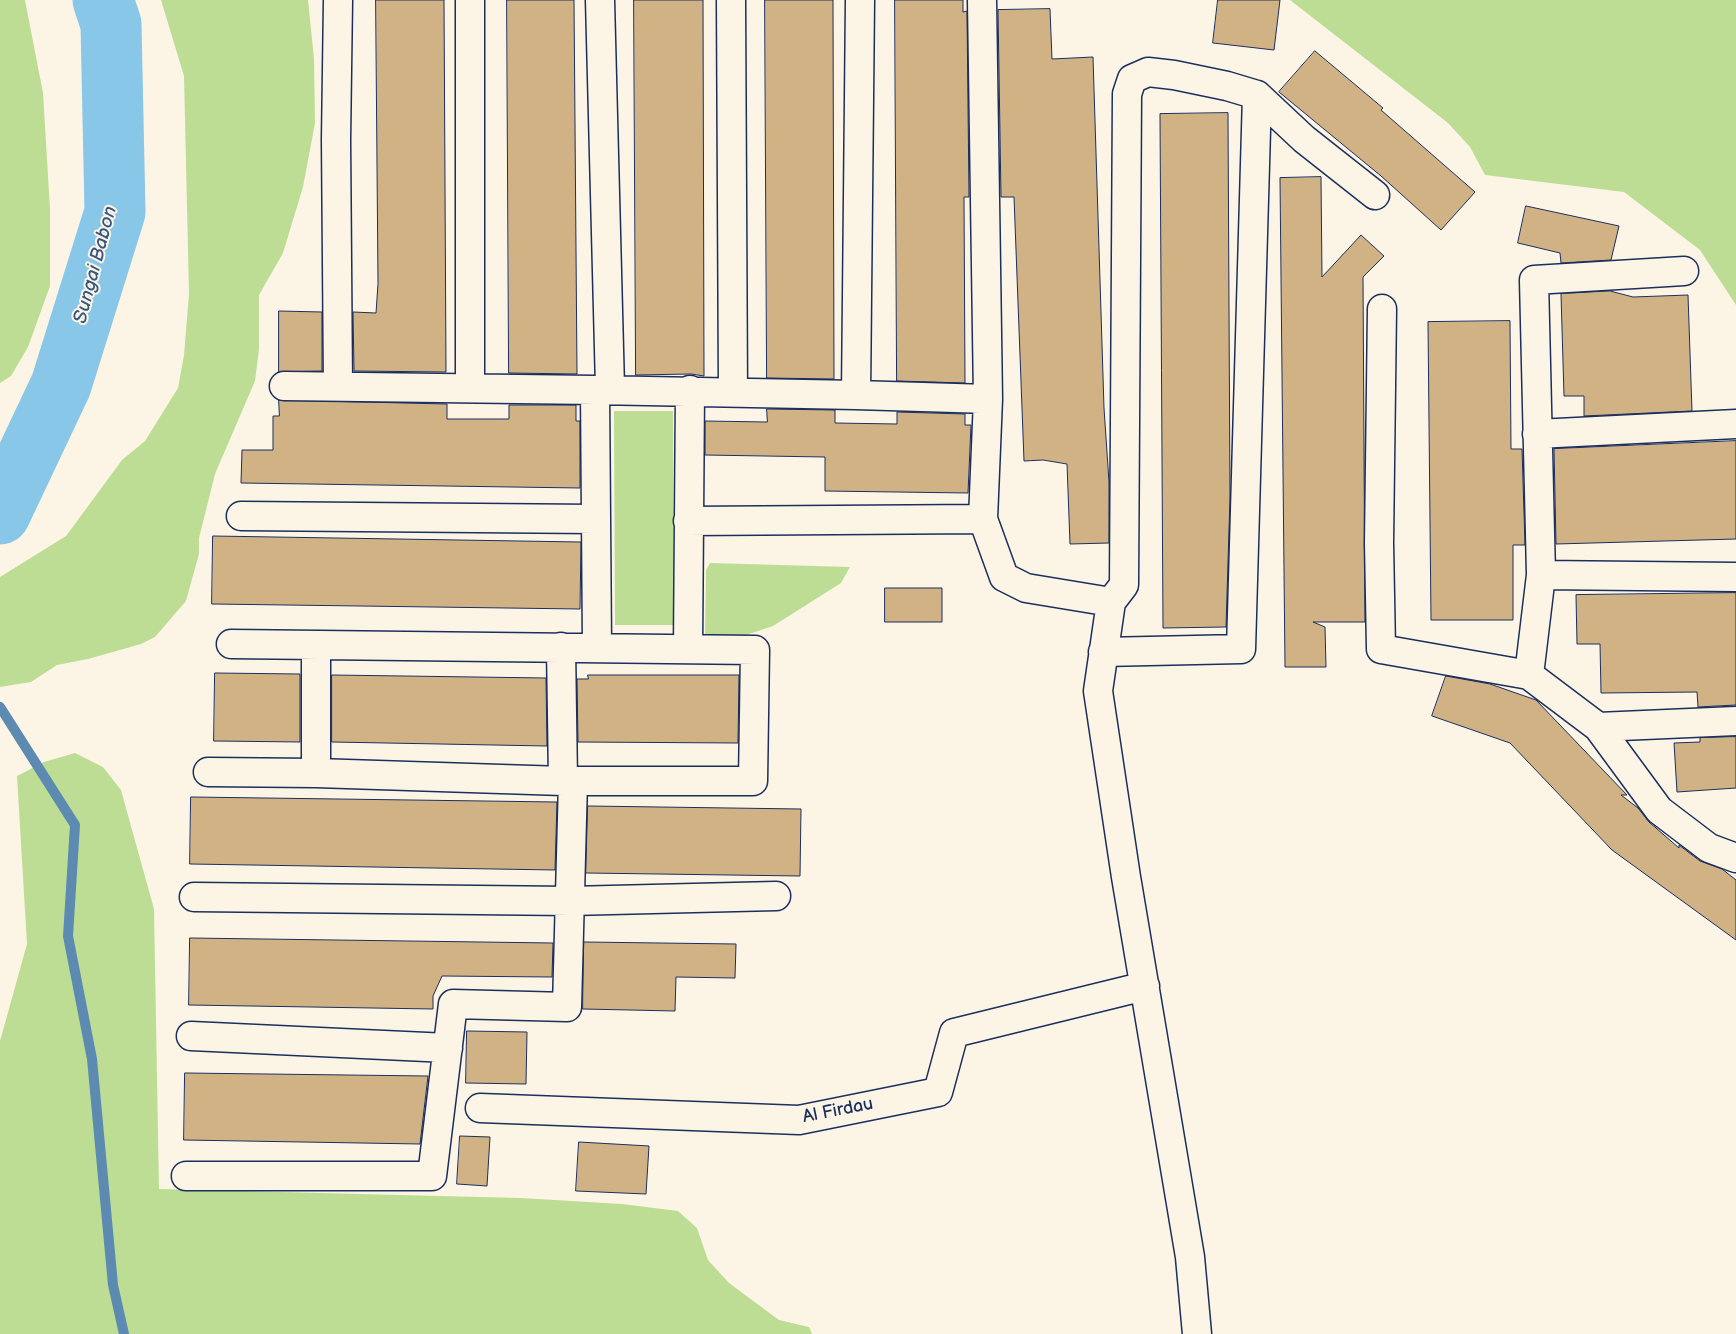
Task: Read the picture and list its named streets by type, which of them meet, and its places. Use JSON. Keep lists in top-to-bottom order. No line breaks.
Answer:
{"streets":{"street":["Al Firdau"]},"water":["Sungai Babon"]}
